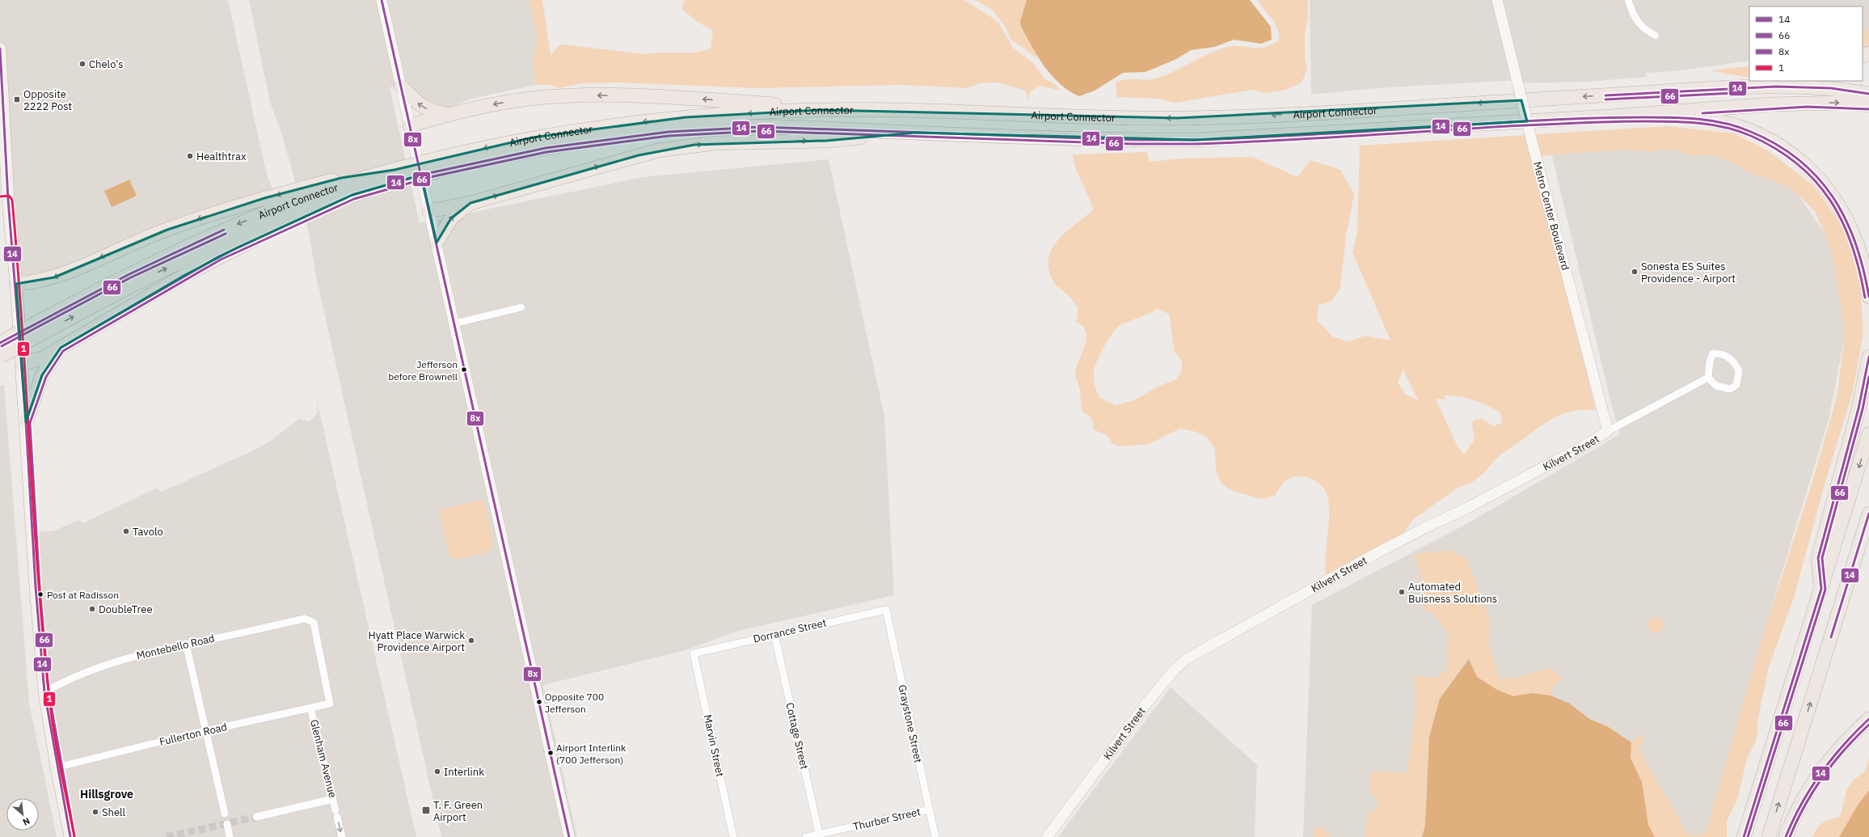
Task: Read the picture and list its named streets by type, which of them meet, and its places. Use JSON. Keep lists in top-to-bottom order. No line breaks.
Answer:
{"streets":{"highway":["Airport Connector"],"street":["Metro Center Boulevard","Kilvert Street","Dorrance Street","Montebello Road","Graystone Street","Fullerton Road","Cottage Street","Marvin Street","Glenham Avenue","Thurber Street"]},"crossings":[["Metro Center Boulevard","Kilvert Street"],["Dorrance Street","Graystone Street"],["Dorrance Street","Cottage Street"],["Dorrance Street","Marvin Street"],["Montebello Road","Fullerton Road"],["Graystone Street","Thurber Street"],["Fullerton Road","Glenham Avenue"],["Cottage Street","Thurber Street"]],"districts":["Hillsgrove"],"places":{"other":["Chelo's","Healthtrax","Sonesta ES Suites Providence - Airport","Jefferson before Brownell","Tavolo","Automated Buisness Solutions","Post at Radisson","DoubleTree","Hyatt Place Warwick Providence Airport","Opposite 700 Jefferson","Airport Interlink (700 Jefferson)","Interlink","Shell"],"transit":["Opposite 2222 Post","T. F. Green Airport"]},"lines":["transit line 8x","transit line 14","transit line 66","transit line 1"],"legend":["14","66","8x","1"],"north":"bottom right"}
